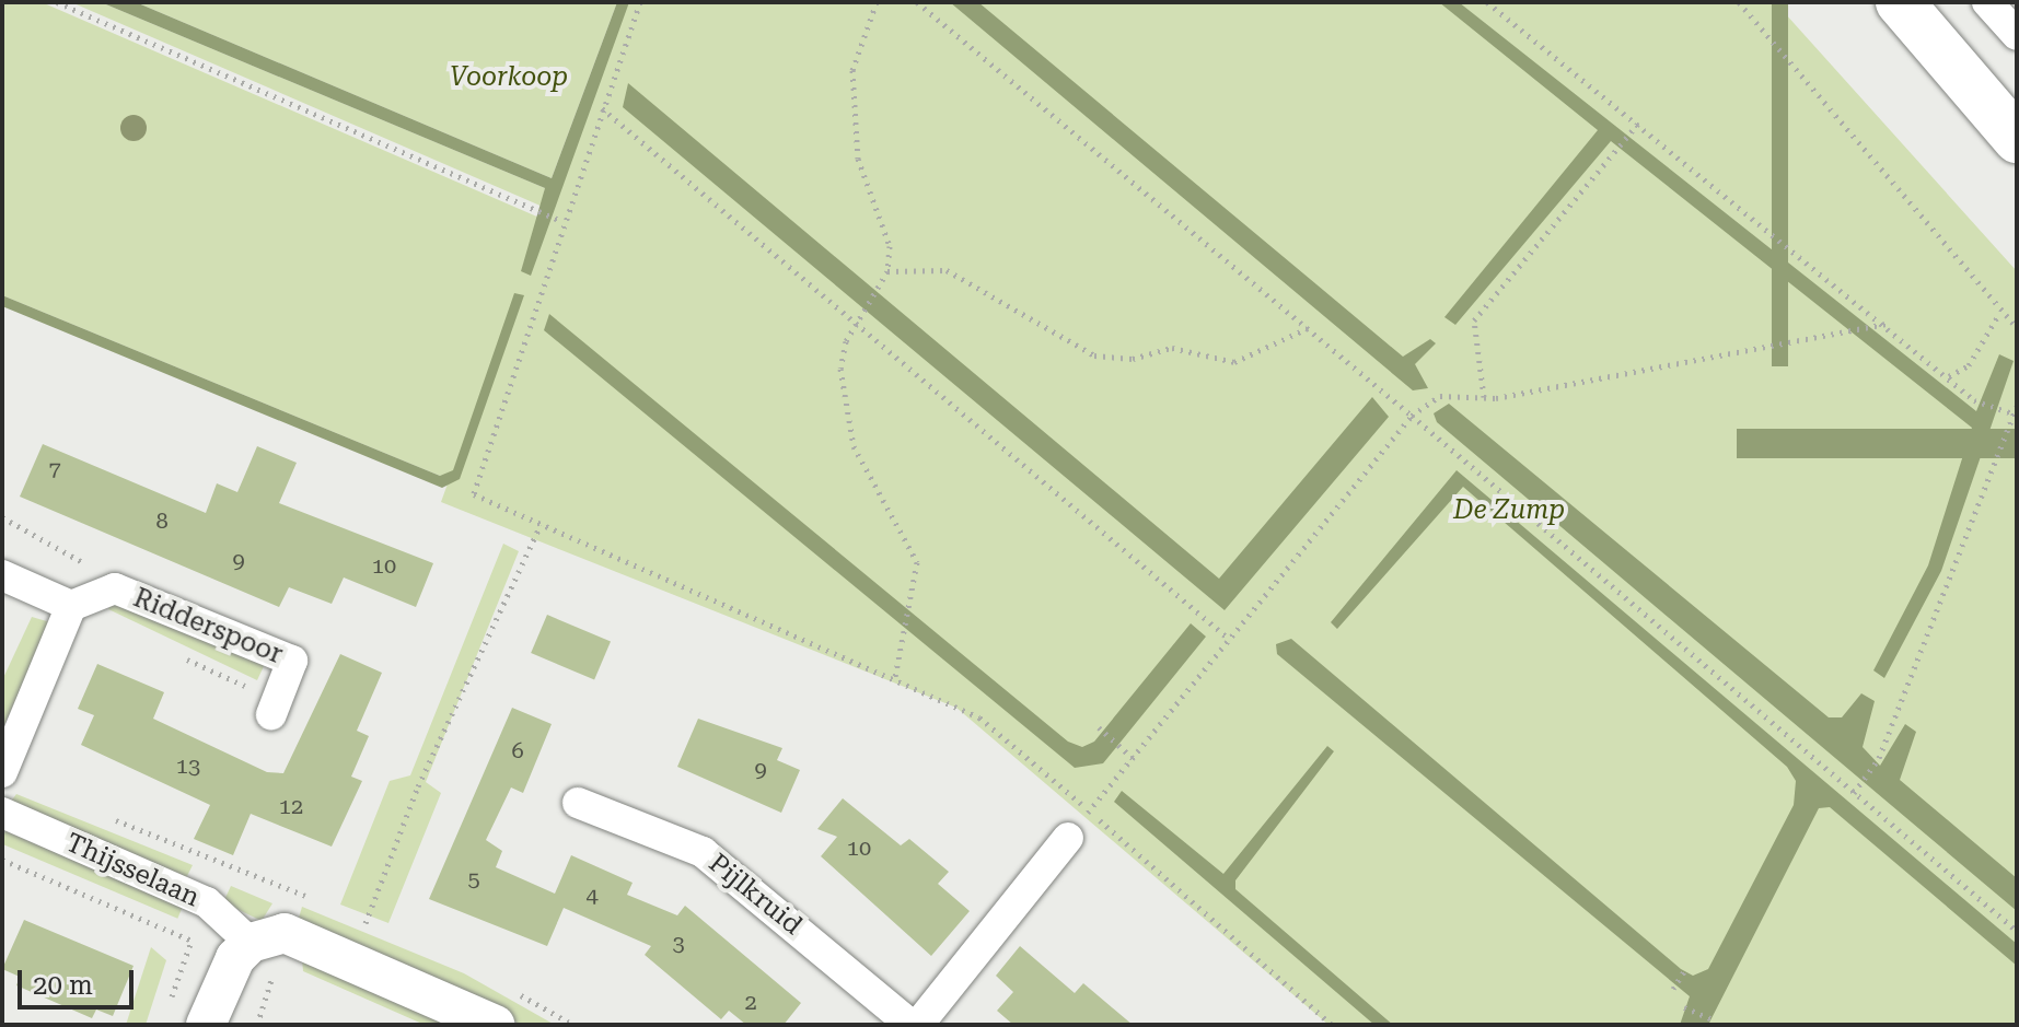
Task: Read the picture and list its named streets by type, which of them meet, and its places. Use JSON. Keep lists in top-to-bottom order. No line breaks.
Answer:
{"streets":{"street":["Ridderspoor","Thijsselaan","Pijlkruid"]},"parks":["Voorkoop","De Zump"],"house_numbers":["7","8","9","10","6","13","9","12","10","5","4","3","2"],"scale_bar":"20 m"}
